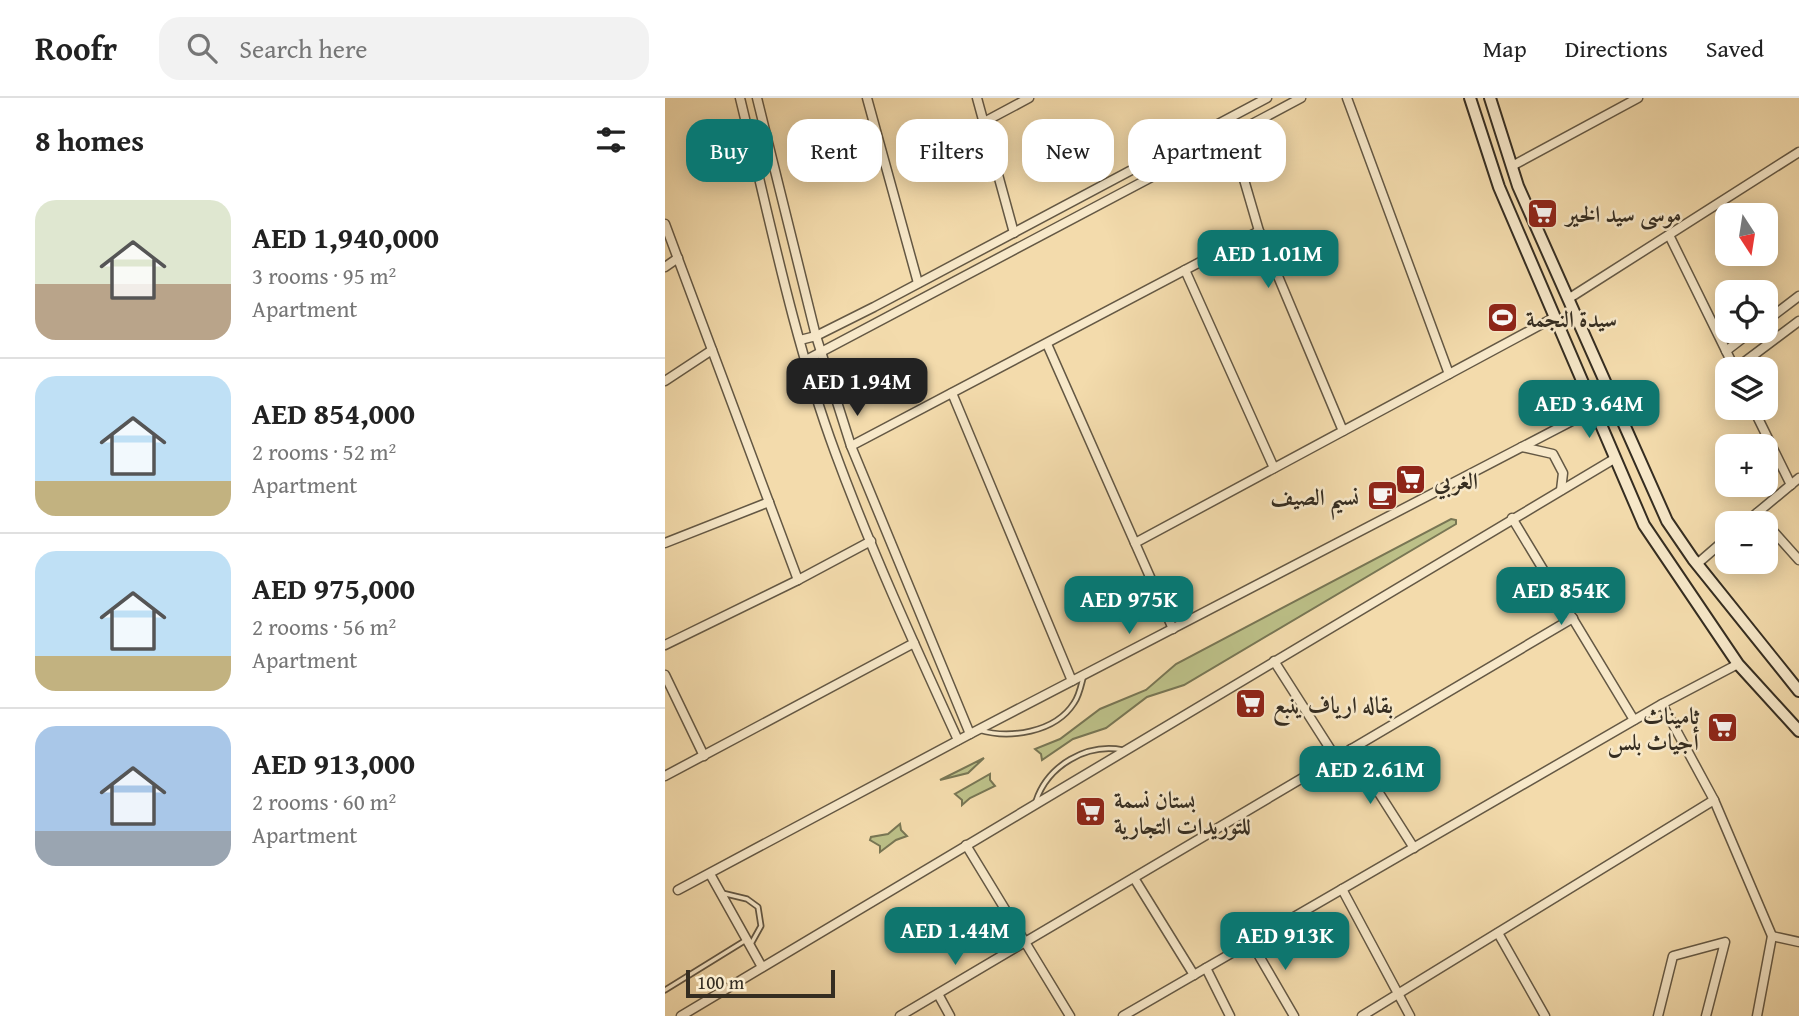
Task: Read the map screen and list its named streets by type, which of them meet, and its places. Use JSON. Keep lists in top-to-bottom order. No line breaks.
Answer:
{"places":{"supermarket":["موسى سيد الخير","الغربي","بقاله ارياف ينبع","ثاميناث أجياث بلس","بستان نسمة للتوريدات التجارية"],"sports":["سيدة النجمة"],"cafe":["نسيم الصيف"]},"scale_bar":"100 m","north":"bottom","page":{"header":"Roofr","search":"Search here","nav":["Map","Directions","Saved"],"heading":"8 homes","chip":["Buy","Rent","Filters","New","Apartment"],"list":[{"name":"AED 1,940,000","note":"3 rooms · 95 m² · Apartment"},{"name":"AED 854,000","note":"2 rooms · 52 m² · Apartment"},{"name":"AED 975,000","note":"2 rooms · 56 m² · Apartment"},{"name":"AED 913,000","note":"2 rooms · 60 m² · Apartment"}],"map_buttons":["+","−"],"price":["AED 1.01M","AED 1.94M","AED 3.64M","AED 854K","AED 975K","AED 2.61M","AED 1.44M","AED 913K"],"scale":"100 m"}}
